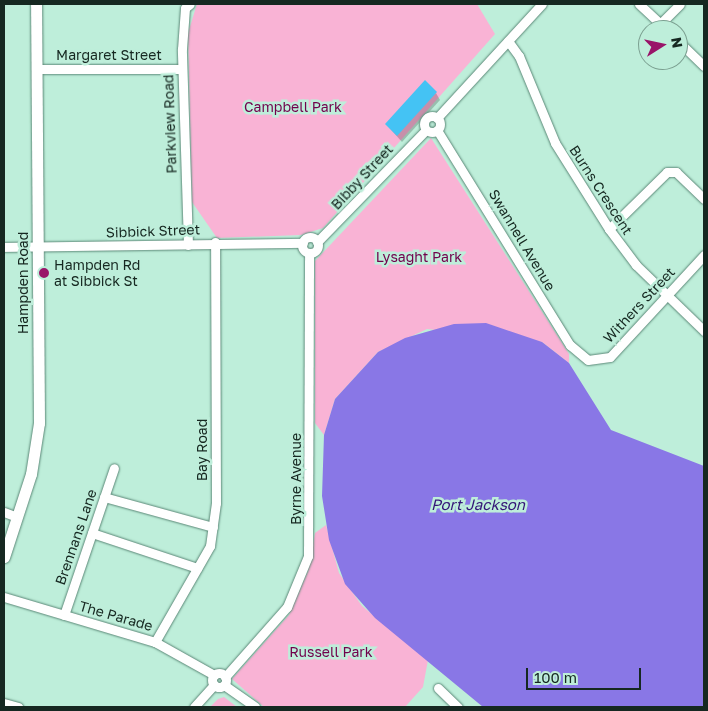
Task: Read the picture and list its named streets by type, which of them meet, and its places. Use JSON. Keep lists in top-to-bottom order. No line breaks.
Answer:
{"streets":{"main road":["Hampden Road"],"street":["Margaret Street","Parkview Road","Bibby Street","Burns Crescent","Sibbick Street","Swannell Avenue","Withers Street","Bay Road","Byrne Avenue","Brennans Lane","The Parade"]},"crossings":[["Margaret Street","Parkview Road"],["Margaret Street","Hampden Road"],["Parkview Road","Sibbick Street"],["Bibby Street","Sibbick Street"],["Bibby Street","Byrne Avenue"],["Burns Crescent","Withers Street"],["Sibbick Street","Hampden Road"],["Sibbick Street","Bay Road"],["Swannell Avenue","Withers Street"],["Bay Road","The Parade"],["Brennans Lane","The Parade"]],"water":["Port Jackson"],"parks":["Campbell Park","Lysaght Park","Russell Park"],"places":["Hampden Rd at Sibbick St"],"scale_bar":"100 m","north":"right"}
